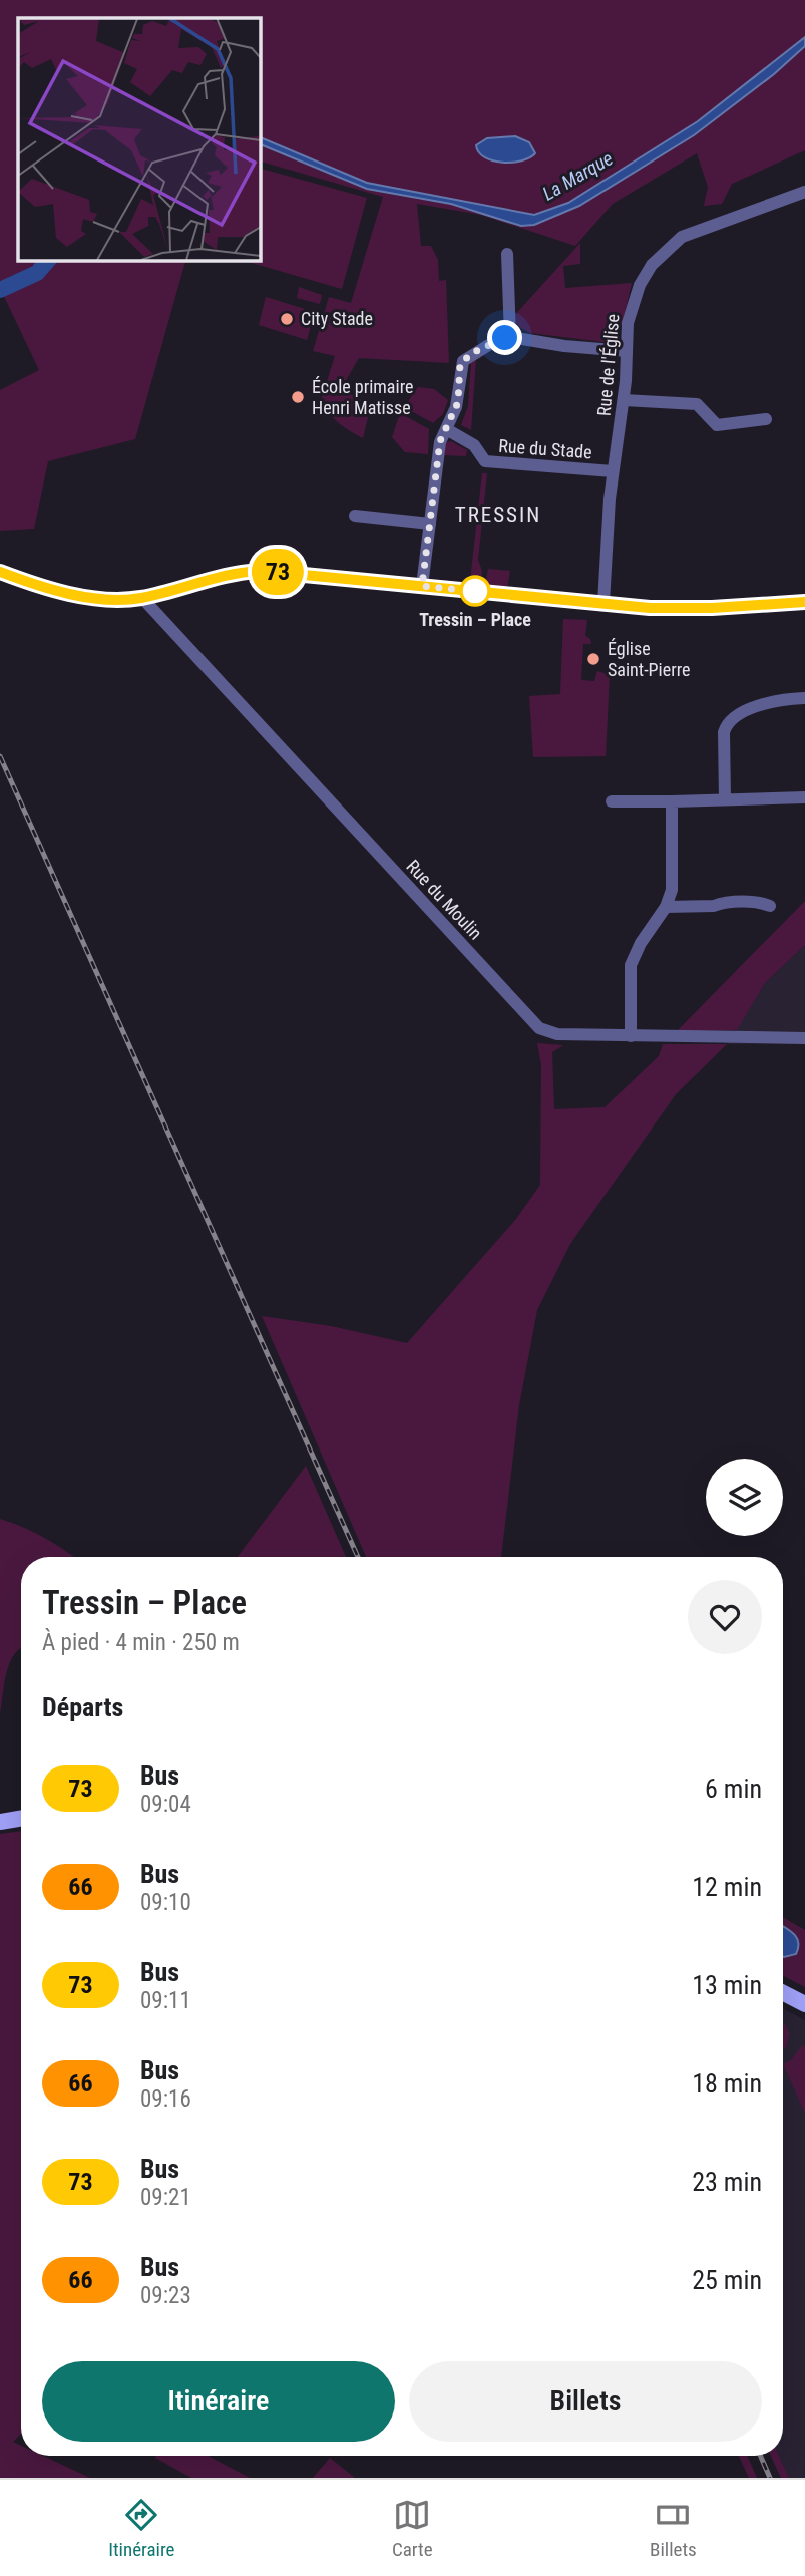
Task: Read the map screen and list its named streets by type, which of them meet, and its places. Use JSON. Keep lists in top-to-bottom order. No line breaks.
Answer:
{"streets":{"street":["Rue de l'Église","Rue du Stade","Rue du Moulin"]},"crossings":[["Rue de l'Église","Rue du Stade"]],"districts":["TRESSIN"],"water":["La Marque"],"places":["City Stade","École primaire Henri Matisse","Tressin – Place","Église Saint-Pierre"],"lines":["bus line 73"],"page":{"on_map":"73","heading":[["Tressin – Place","À pied · 4 min · 250 m"],"Départs"],"list":[{"mark":"73","name":"Bus","note":"09:04","value":"6 min"},{"mark":"66","name":"Bus","note":"09:10","value":"12 min"},{"mark":"73","name":"Bus","note":"09:11","value":"13 min"},{"mark":"66","name":"Bus","note":"09:16","value":"18 min"},{"mark":"73","name":"Bus","note":"09:21","value":"23 min"},{"mark":"66","name":"Bus","note":"09:23","value":"25 min"}],"buttons":["Itinéraire","Billets"],"tabs":["Itinéraire","Carte","Billets"]}}
